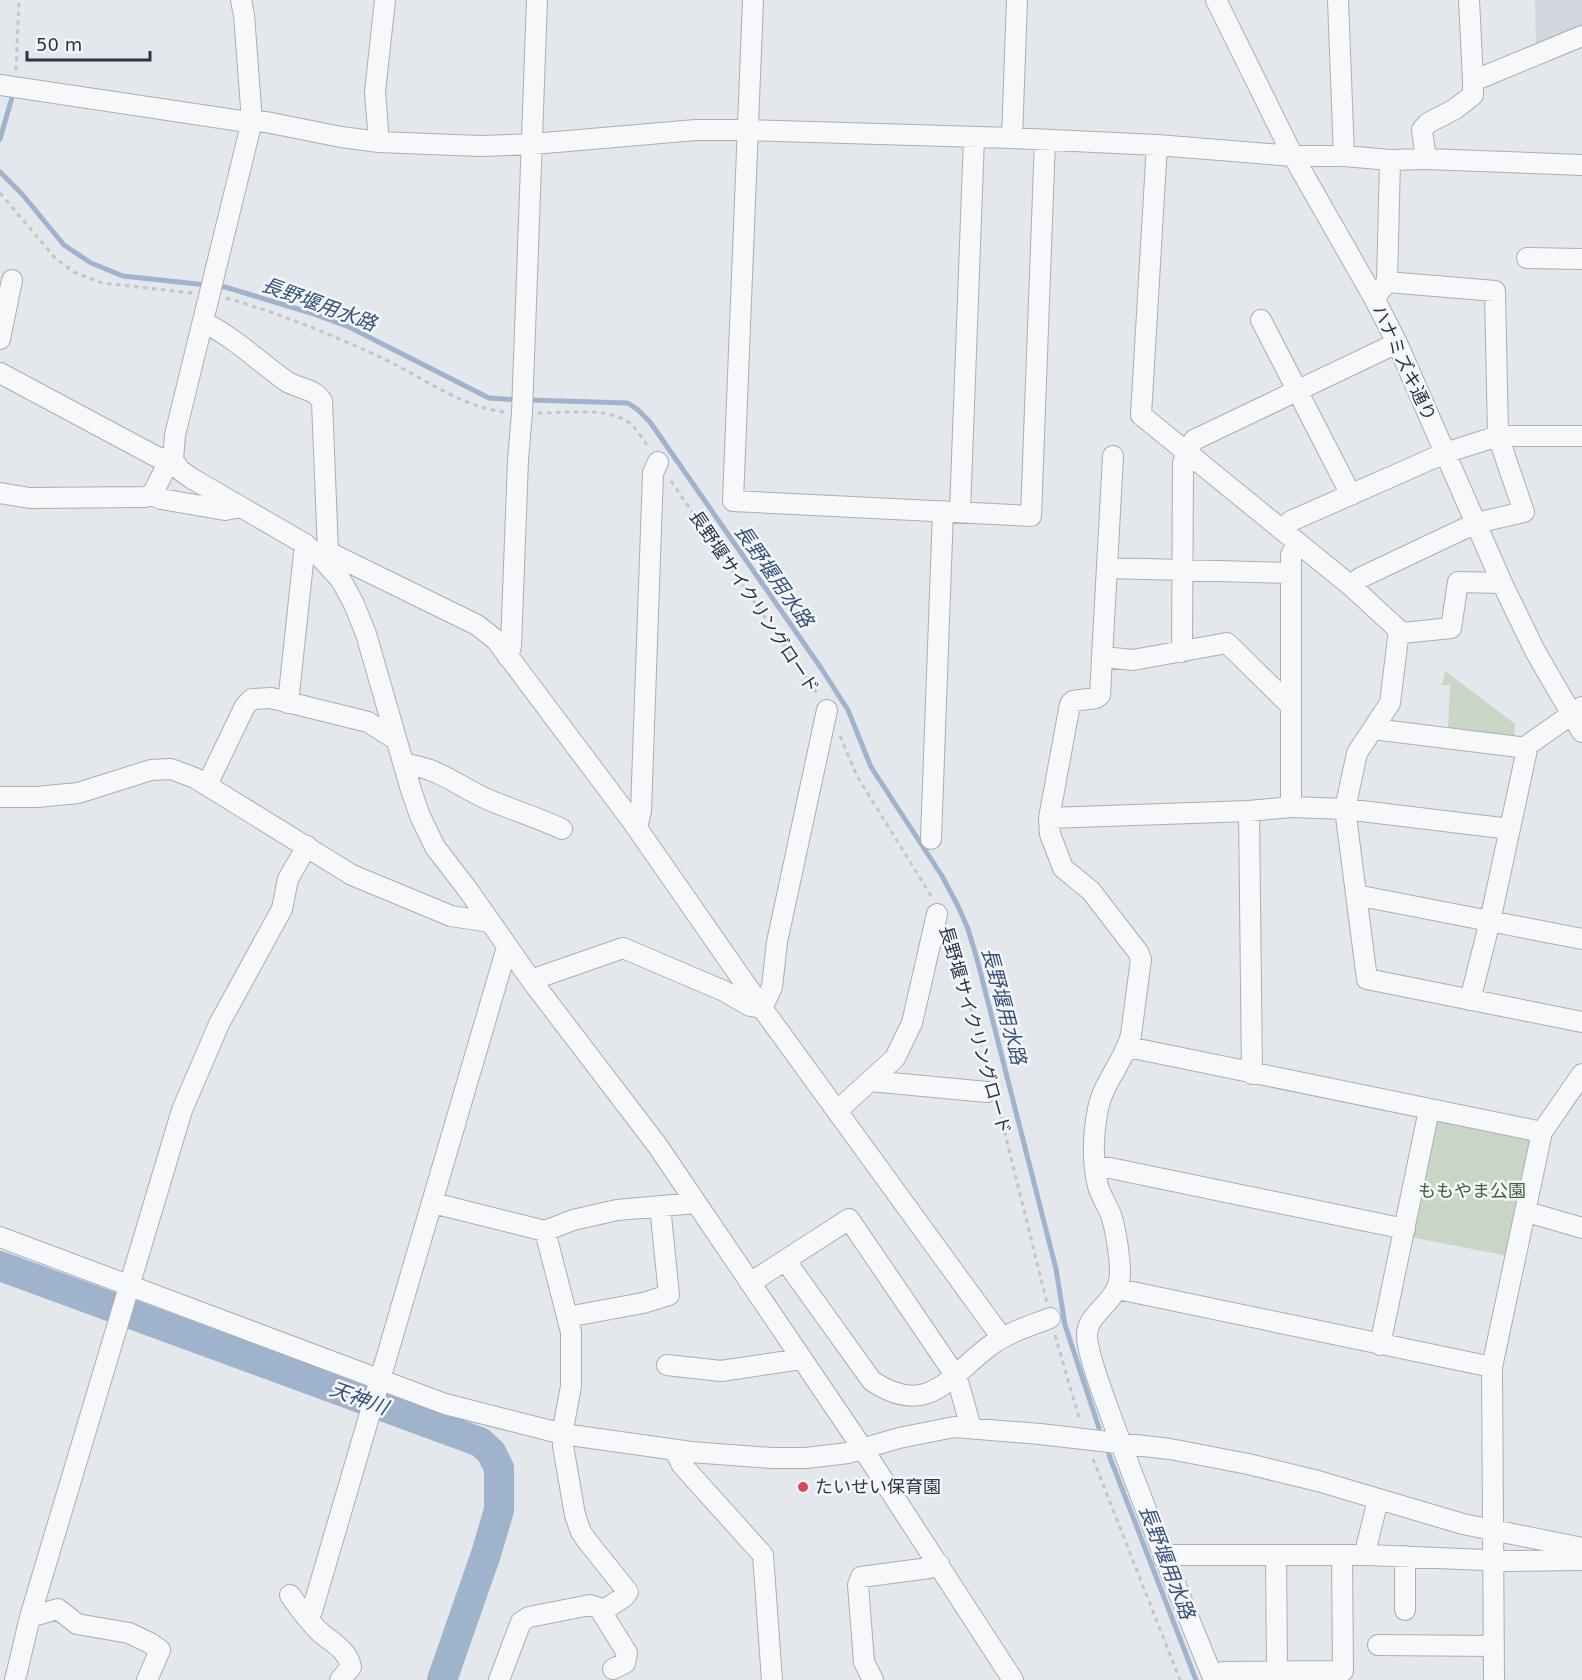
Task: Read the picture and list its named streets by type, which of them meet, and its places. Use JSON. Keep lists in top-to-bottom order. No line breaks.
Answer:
{"streets":{"street":["ハナミズキ通り"],"path":["長野堰サイクリングロード"]},"water":["長野堰用水路","天神川"],"parks":["ももやま公園"],"places":["たいせい保育園"],"scale_bar":"50 m"}
